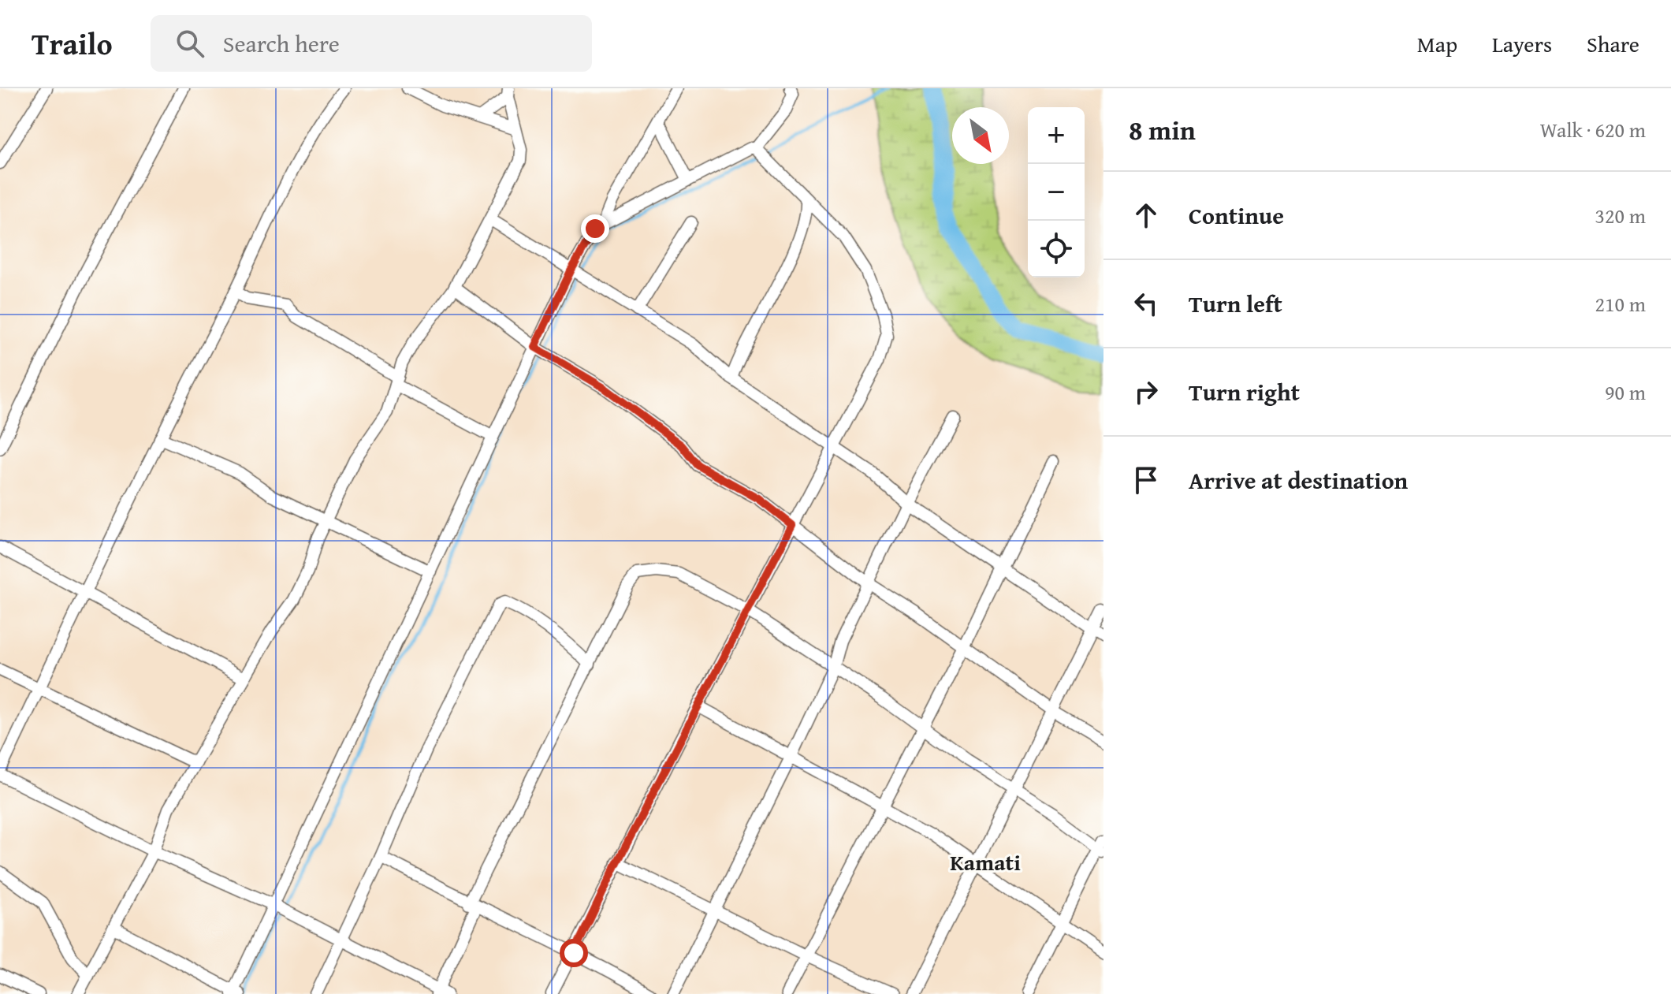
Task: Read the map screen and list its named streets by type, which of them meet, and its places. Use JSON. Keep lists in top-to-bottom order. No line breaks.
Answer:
{"districts":["Kamati"],"north":"bottom right","page":{"header":"Trailo","search":"Search here","nav":["Map","Layers","Share"],"heading":["8 min","Walk · 620 m"],"map_buttons":["+","−"],"list":[["Continue","320 m"],["Turn left","210 m"],["Turn right","90 m"],"Arrive at destination"]}}
